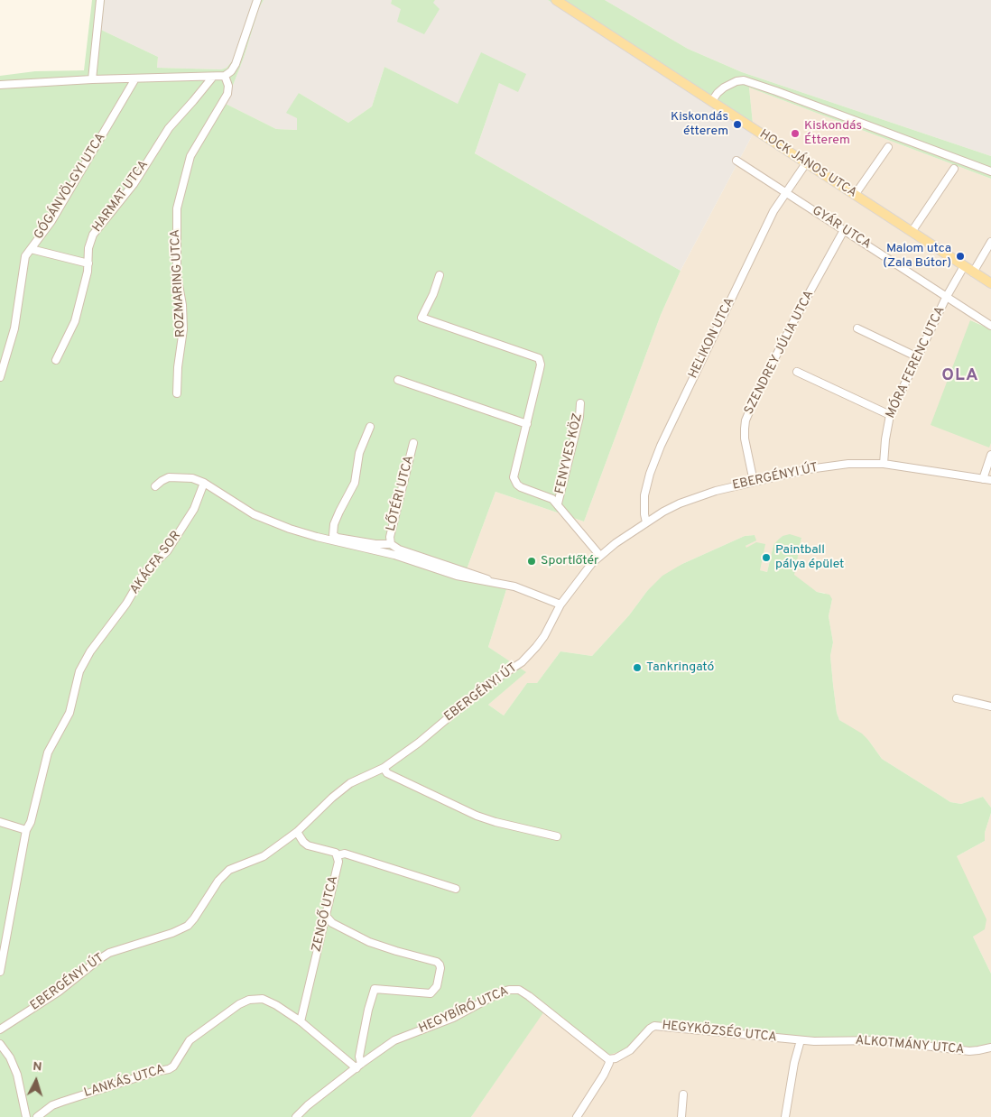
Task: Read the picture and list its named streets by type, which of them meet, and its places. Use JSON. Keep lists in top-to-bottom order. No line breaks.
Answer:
{"streets":{"main road":["HOCK JÁNOS UTCA"],"street":["GÓGÁNVÖLGYI UTCA","HARMAT UTCA","GYÁR UTCA","ROZMARING UTCA","HELIKON UTCA","SZENDREY JÚLIA UTCA","MÓRA FERENC UTCA","FENYVES KÖZ","EBERGÉNYI ÚT","LŐTÉRI UTCA","AKÁCFA SOR","ZENGŐ UTCA","HEGYBÍRÓ UTCA","HEGYKÖZSÉG UTCA","ALKOTMÁNY UTCA","LANKÁS UTCA"]},"crossings":[["HOCK JÁNOS UTCA","HELIKON UTCA"],["HOCK JÁNOS UTCA","MÓRA FERENC UTCA"],["GYÁR UTCA","HELIKON UTCA"],["GYÁR UTCA","SZENDREY JÚLIA UTCA"],["GYÁR UTCA","MÓRA FERENC UTCA"],["HELIKON UTCA","EBERGÉNYI ÚT"],["SZENDREY JÚLIA UTCA","EBERGÉNYI ÚT"],["MÓRA FERENC UTCA","EBERGÉNYI ÚT"],["ZENGŐ UTCA","LANKÁS UTCA"],["HEGYBÍRÓ UTCA","HEGYKÖZSÉG UTCA"],["HEGYBÍRÓ UTCA","LANKÁS UTCA"],["HEGYKÖZSÉG UTCA","ALKOTMÁNY UTCA"]],"districts":["OLA"],"places":["Kiskondás étterem","Kiskondás Étterem","Malom utca (Zala Bútor)","Paintball pálya épület","Sportlőtér","Tankringató"],"north":"top"}
